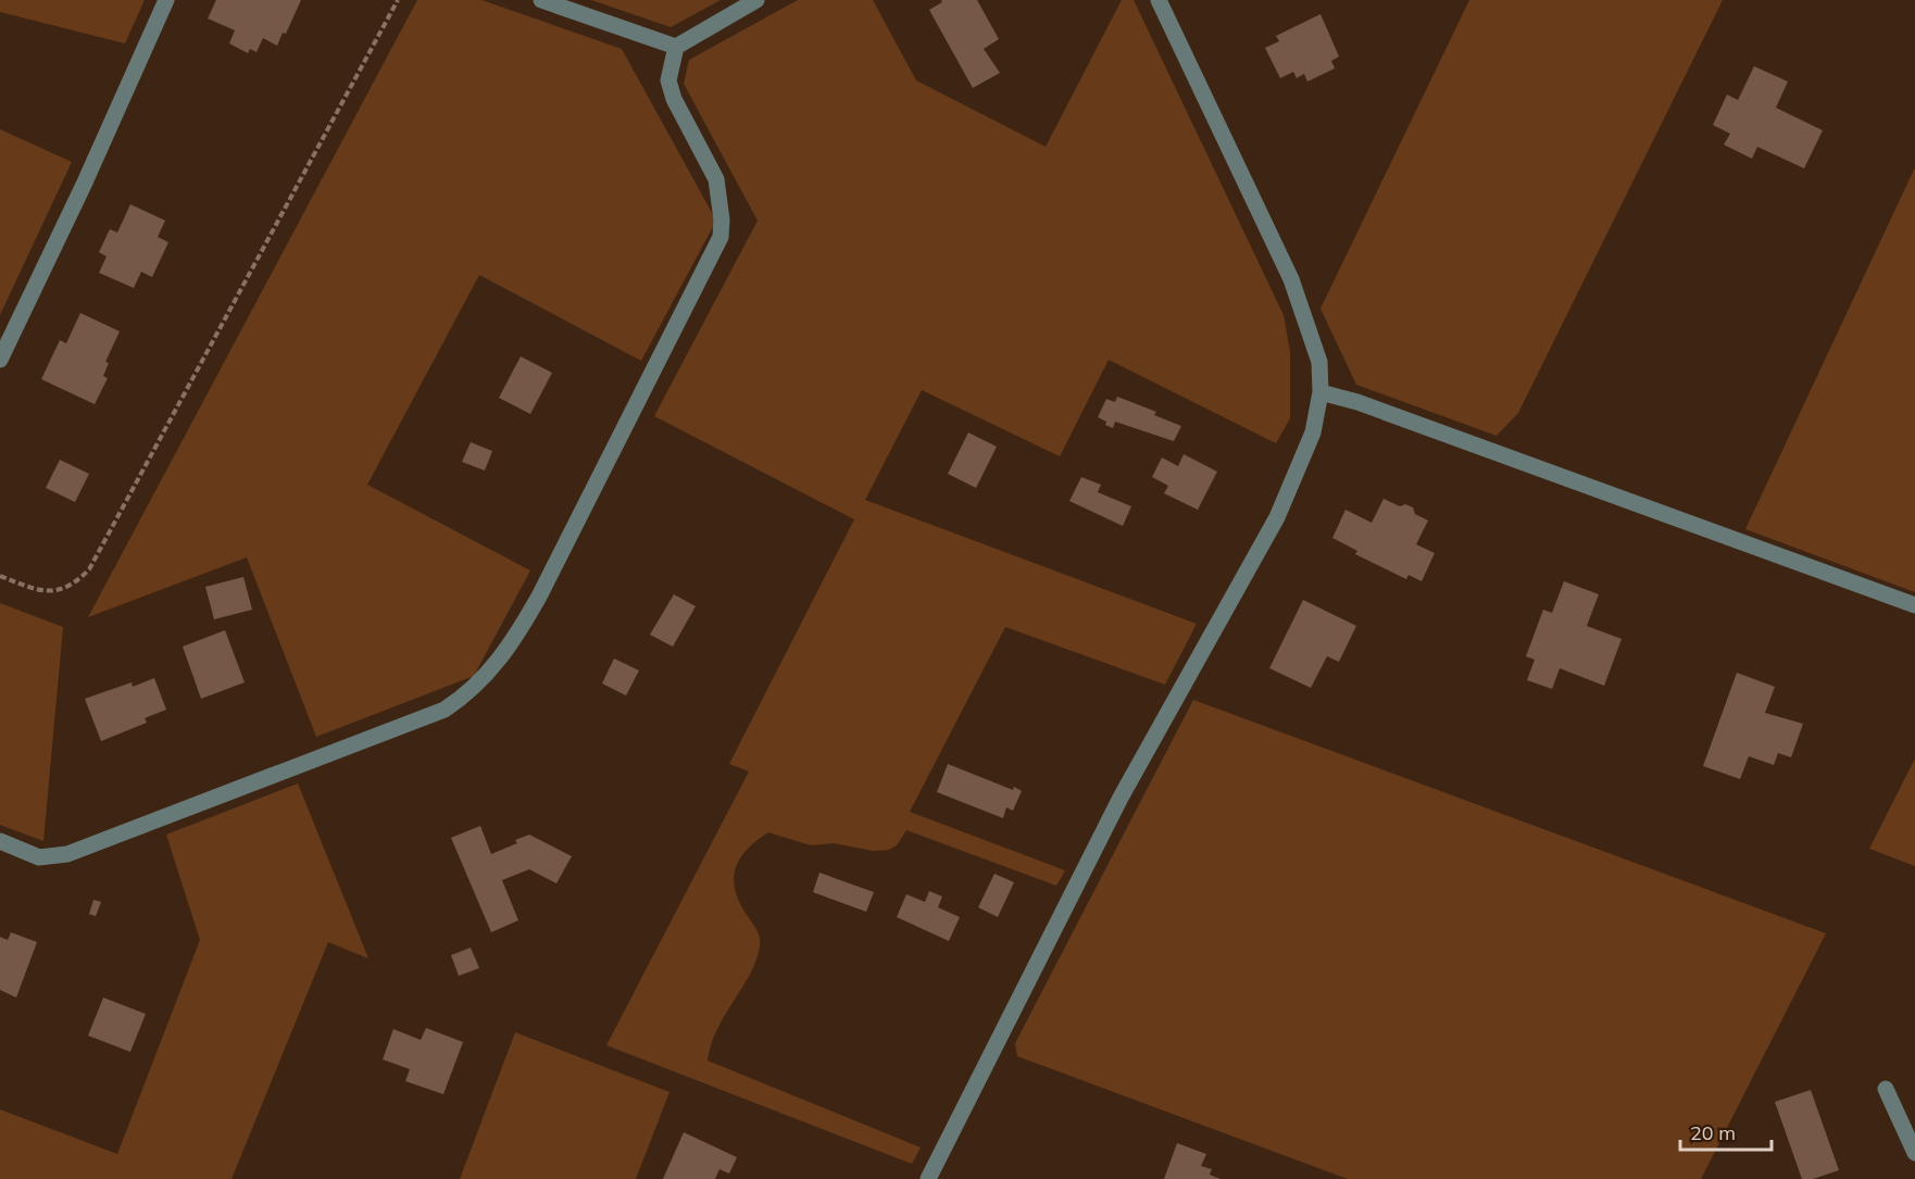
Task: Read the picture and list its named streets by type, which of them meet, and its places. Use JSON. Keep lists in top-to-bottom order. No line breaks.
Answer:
{"scale_bar":"20 m"}
